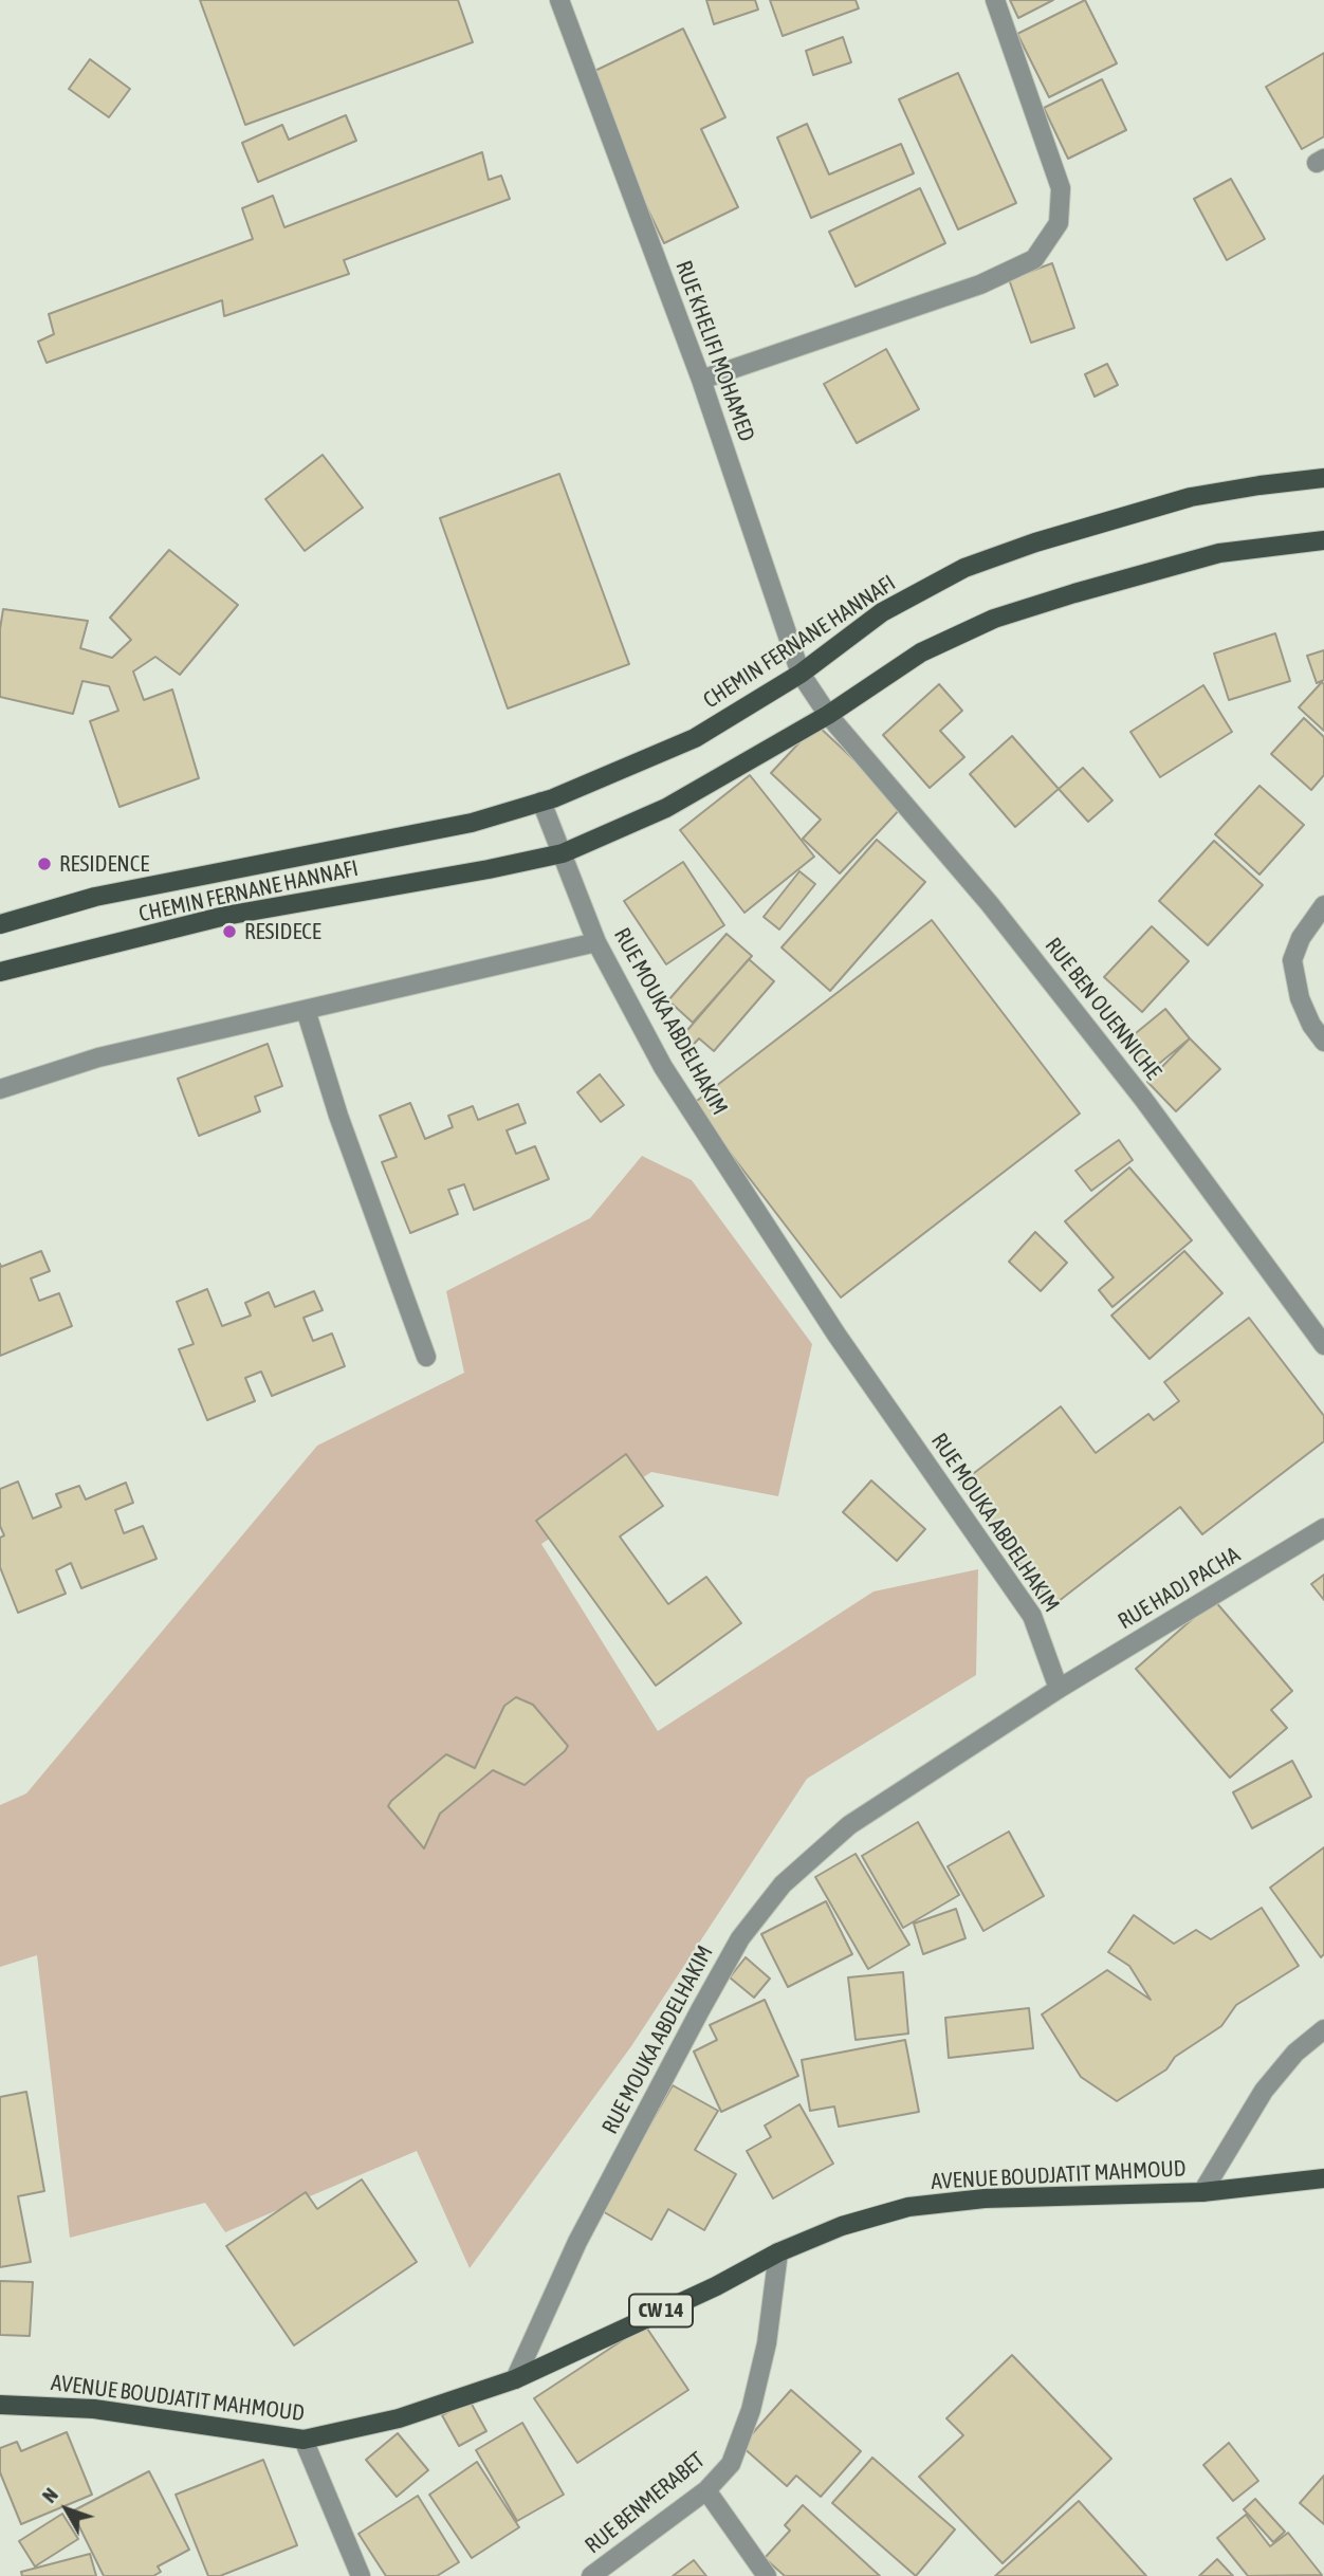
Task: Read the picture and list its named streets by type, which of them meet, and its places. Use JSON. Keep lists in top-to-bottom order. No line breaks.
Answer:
{"streets":{"main road":["CHEMIN FERNANE HANNAFI","AVENUE BOUDJATIT MAHMOUD","CW 14"],"street":["RUE KHELIFI MOHAMED","RUE BEN OUENNICHE","RUE MOUKA ABDELHAKIM","RUE HADJ PACHA","RUE BENMERABET"]},"crossings":[["RUE KHELIFI MOHAMED","CHEMIN FERNANE HANNAFI"],["RUE KHELIFI MOHAMED","RUE BEN OUENNICHE"],["CHEMIN FERNANE HANNAFI","RUE BEN OUENNICHE"],["CHEMIN FERNANE HANNAFI","RUE MOUKA ABDELHAKIM"],["RUE MOUKA ABDELHAKIM","RUE HADJ PACHA"],["RUE MOUKA ABDELHAKIM","AVENUE BOUDJATIT MAHMOUD"],["AVENUE BOUDJATIT MAHMOUD","RUE BENMERABET"]],"places":["RESIDENCE","RESIDECE"],"north":"top left"}
